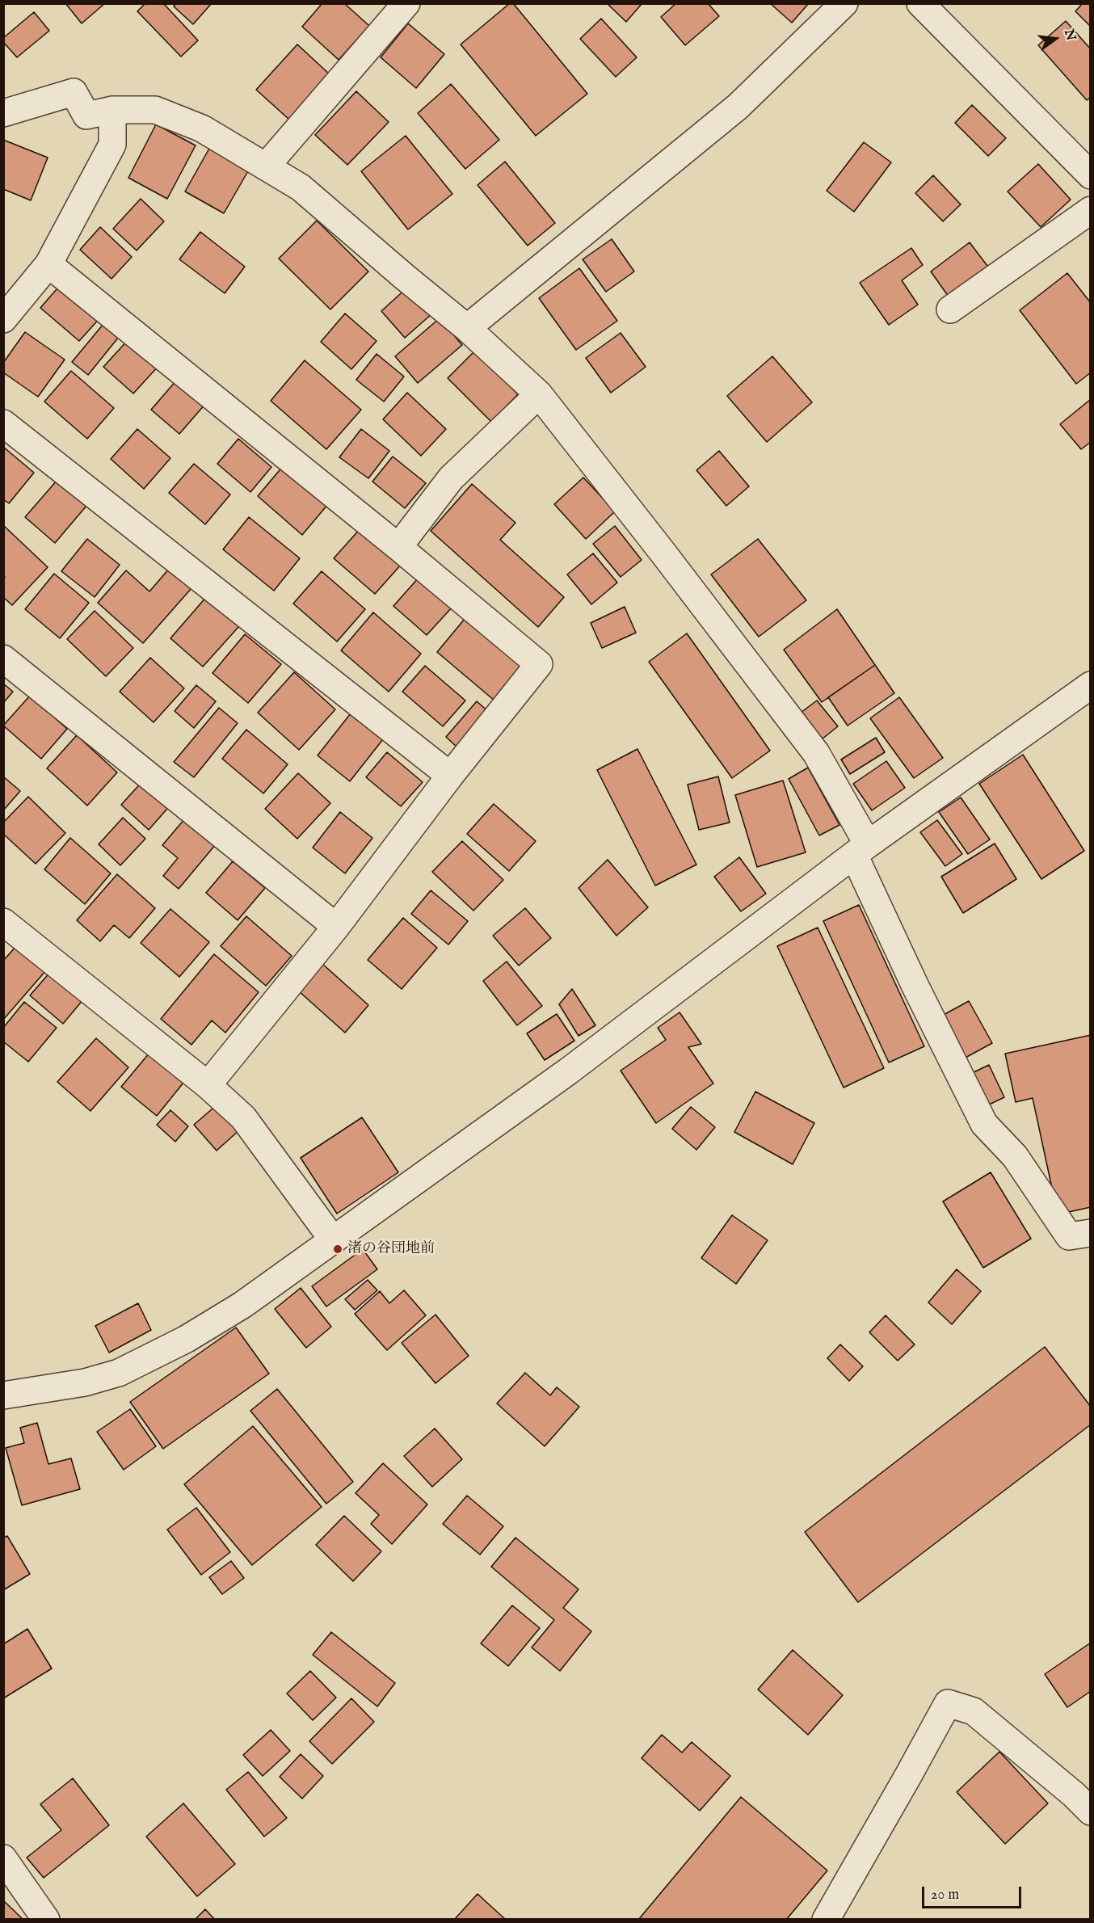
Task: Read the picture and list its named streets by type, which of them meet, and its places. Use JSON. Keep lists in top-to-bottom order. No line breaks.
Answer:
{"places":["渚の谷団地前"],"scale_bar":"20 m","north":"right"}
